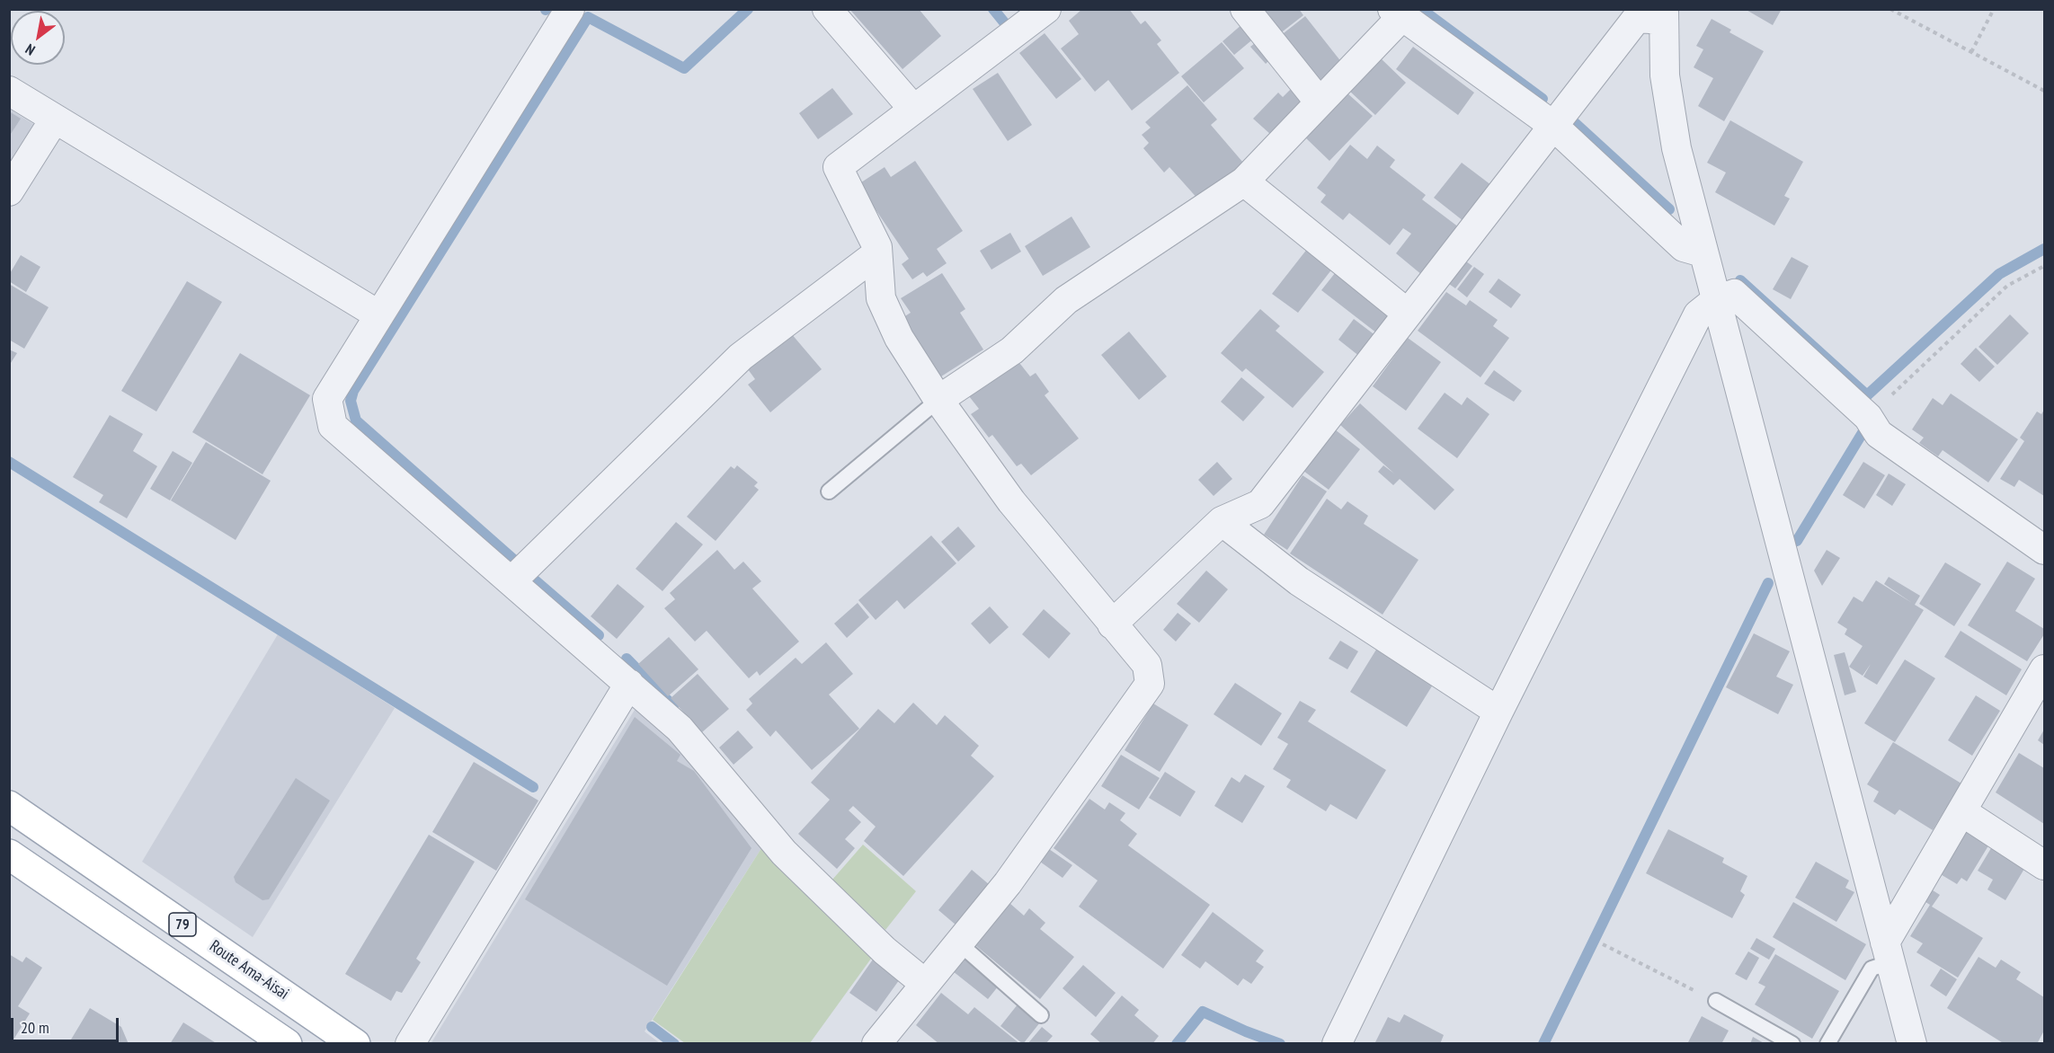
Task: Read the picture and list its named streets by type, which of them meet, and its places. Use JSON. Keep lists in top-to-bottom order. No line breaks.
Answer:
{"streets":{"main road":["79","Route Ama-Aisai"]},"scale_bar":"20 m","north":"bottom left"}
